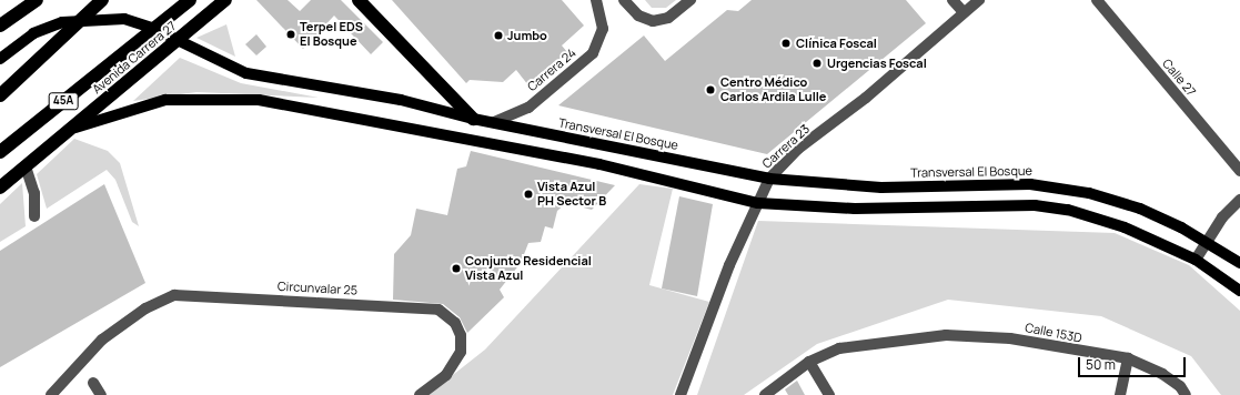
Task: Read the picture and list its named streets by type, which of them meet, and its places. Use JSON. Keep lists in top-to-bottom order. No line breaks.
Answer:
{"streets":{"highway":["Avenida Carrera 27","45A"],"main road":["Transversal El Bosque"],"street":["Carrera 24","Calle 27","Carrera 23","Circunvalar 25","Calle 153D"]},"crossings":[["Carrera 24","Transversal El Bosque"],["Transversal El Bosque","Carrera 23"]],"places":["Terpel EDS El Bosque","Jumbo","Clínica Foscal","Urgencias Foscal","Centro Médico Carlos Ardila Lulle","Vista Azul PH Sector B","Conjunto Residencial Vista Azul"],"scale_bar":"50 m"}
